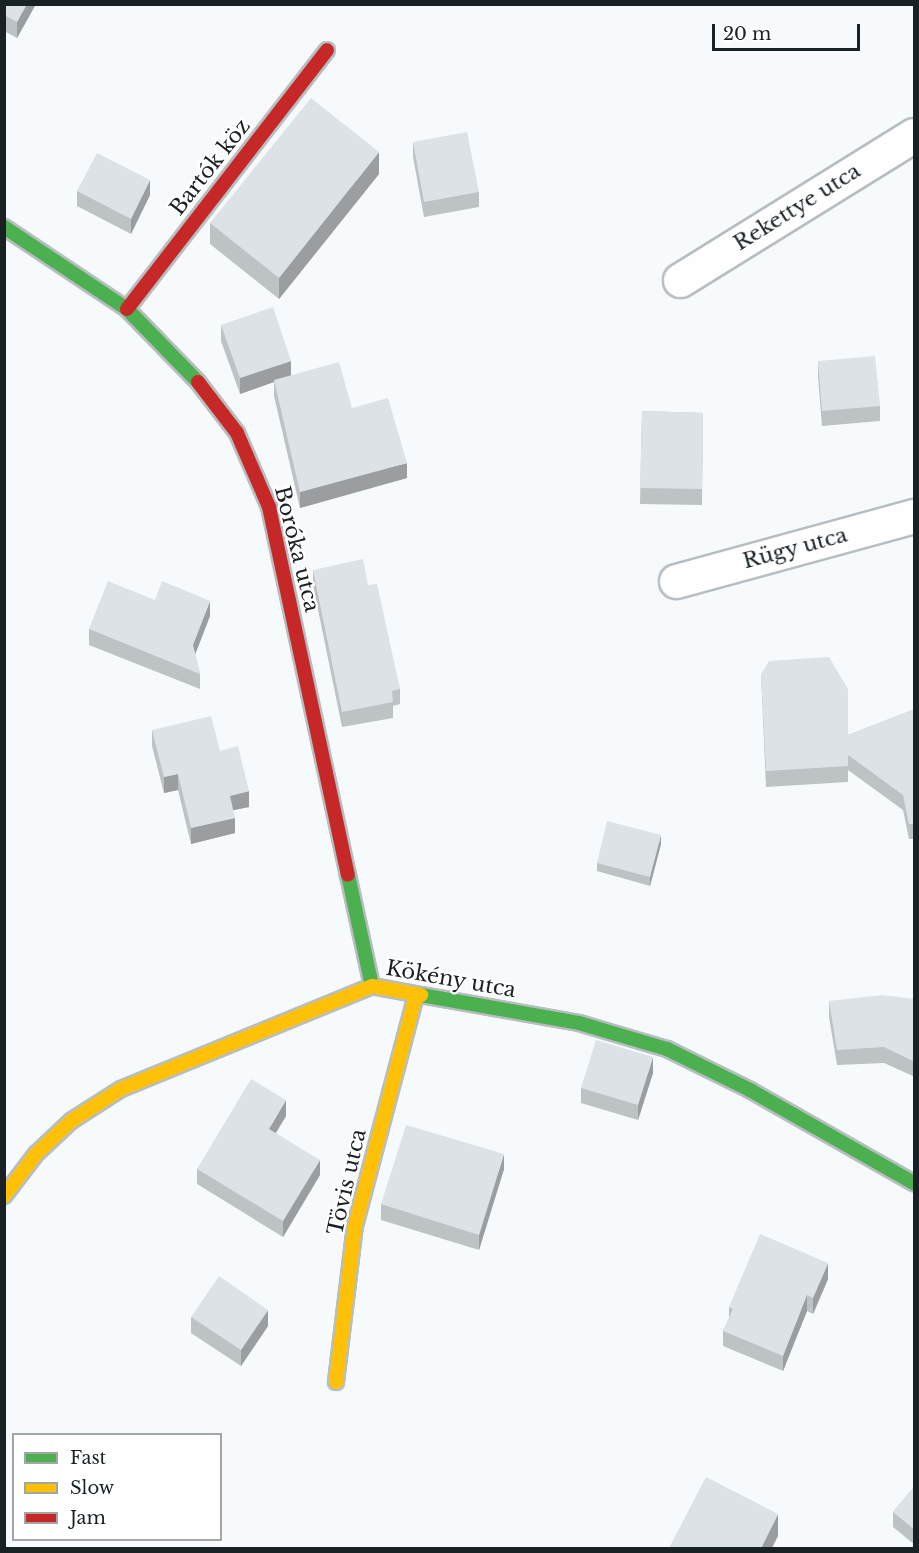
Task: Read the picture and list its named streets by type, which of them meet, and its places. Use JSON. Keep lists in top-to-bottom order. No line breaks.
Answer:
{"streets":{"street":["Bartók köz","Rekettye utca","Rügy utca","Boróka utca","Kökény utca","Tövis utca"]},"crossings":[["Bartók köz","Boróka utca"],["Boróka utca","Kökény utca"],["Kökény utca","Tövis utca"]],"legend":["Fast","Slow","Jam"],"scale_bar":"20 m"}
